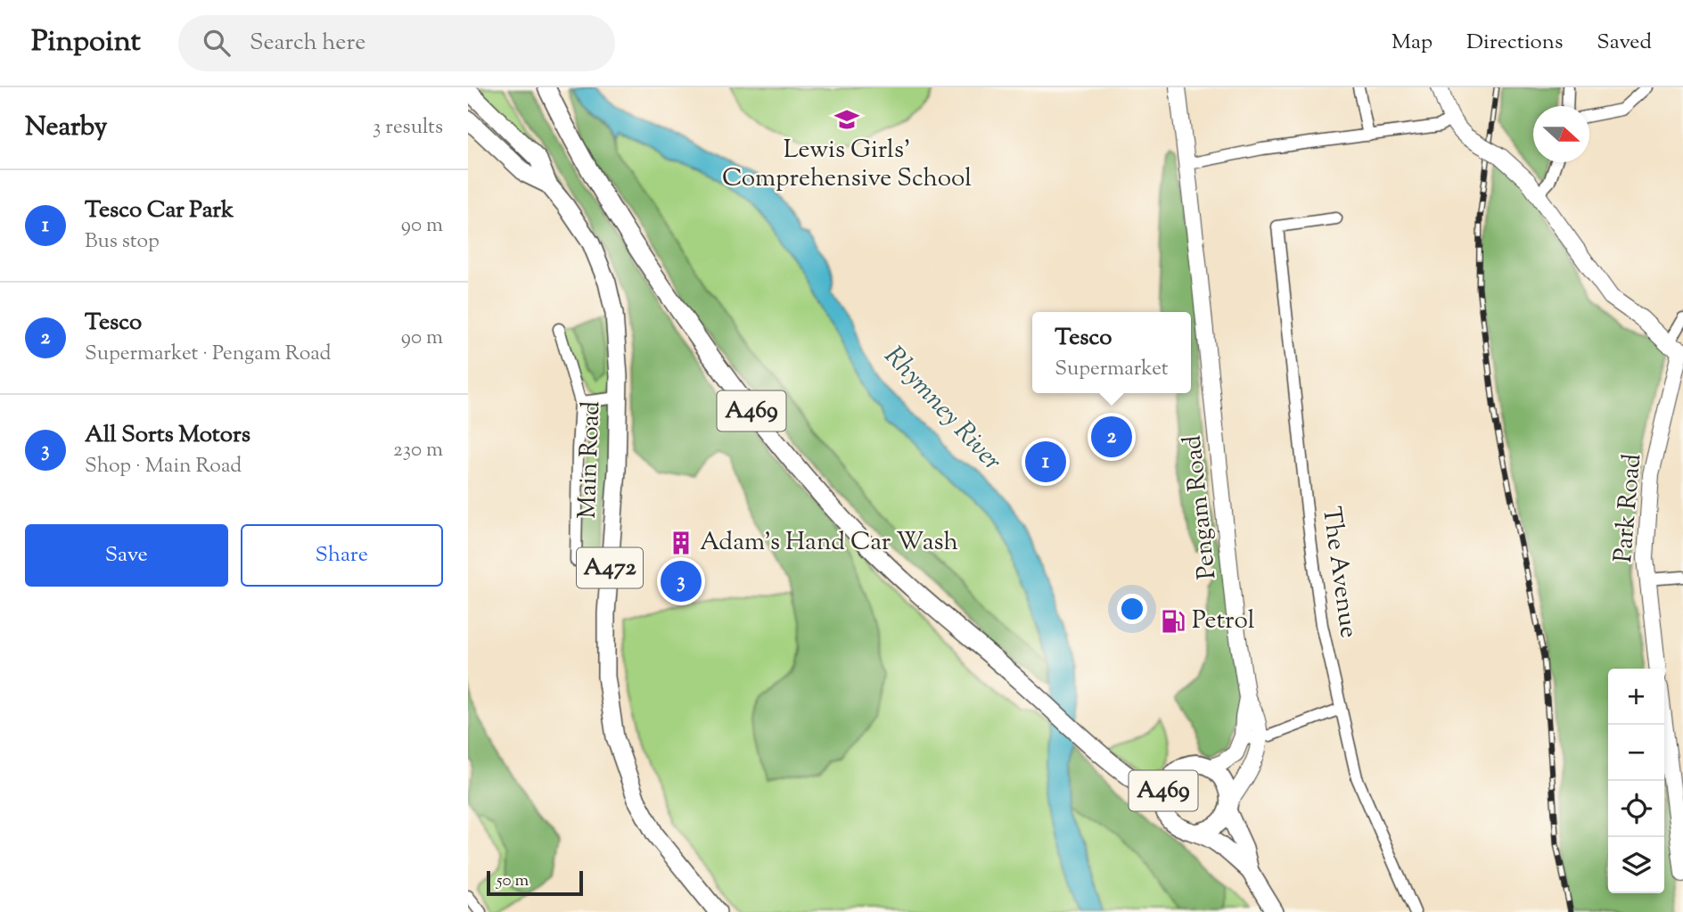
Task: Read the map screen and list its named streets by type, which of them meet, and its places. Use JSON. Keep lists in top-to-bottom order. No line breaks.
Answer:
{"streets":{"main road":["A469","Main Road","A472"],"street":["Pengam Road","Park Road","The Avenue"]},"crossings":[["A469","Pengam Road"],["Main Road","A472"]],"water":["Rhymney River"],"places":{"school or university":["Lewis Girls' Comprehensive School"],"building":["Adam's Hand Car Wash"],"fuel station":["Petrol"]},"scale_bar":"50 m","north":"right","page":{"header":"Pinpoint","search":"Search here","nav":["Map","Directions","Saved"],"heading":["Nearby","3 results"],"list":[{"mark":"1","name":"Tesco Car Park","note":"Bus stop","value":"90 m"},{"mark":"2","name":"Tesco","note":"Supermarket · Pengam Road","value":"90 m"},{"mark":"3","name":"All Sorts Motors","note":"Shop · Main Road","value":"230 m"}],"popup":["Tesco","Supermarket"],"pins":["2","1","3"],"buttons":["Save","Share"],"map_buttons":["+","−"],"scale":"50 m"}}
